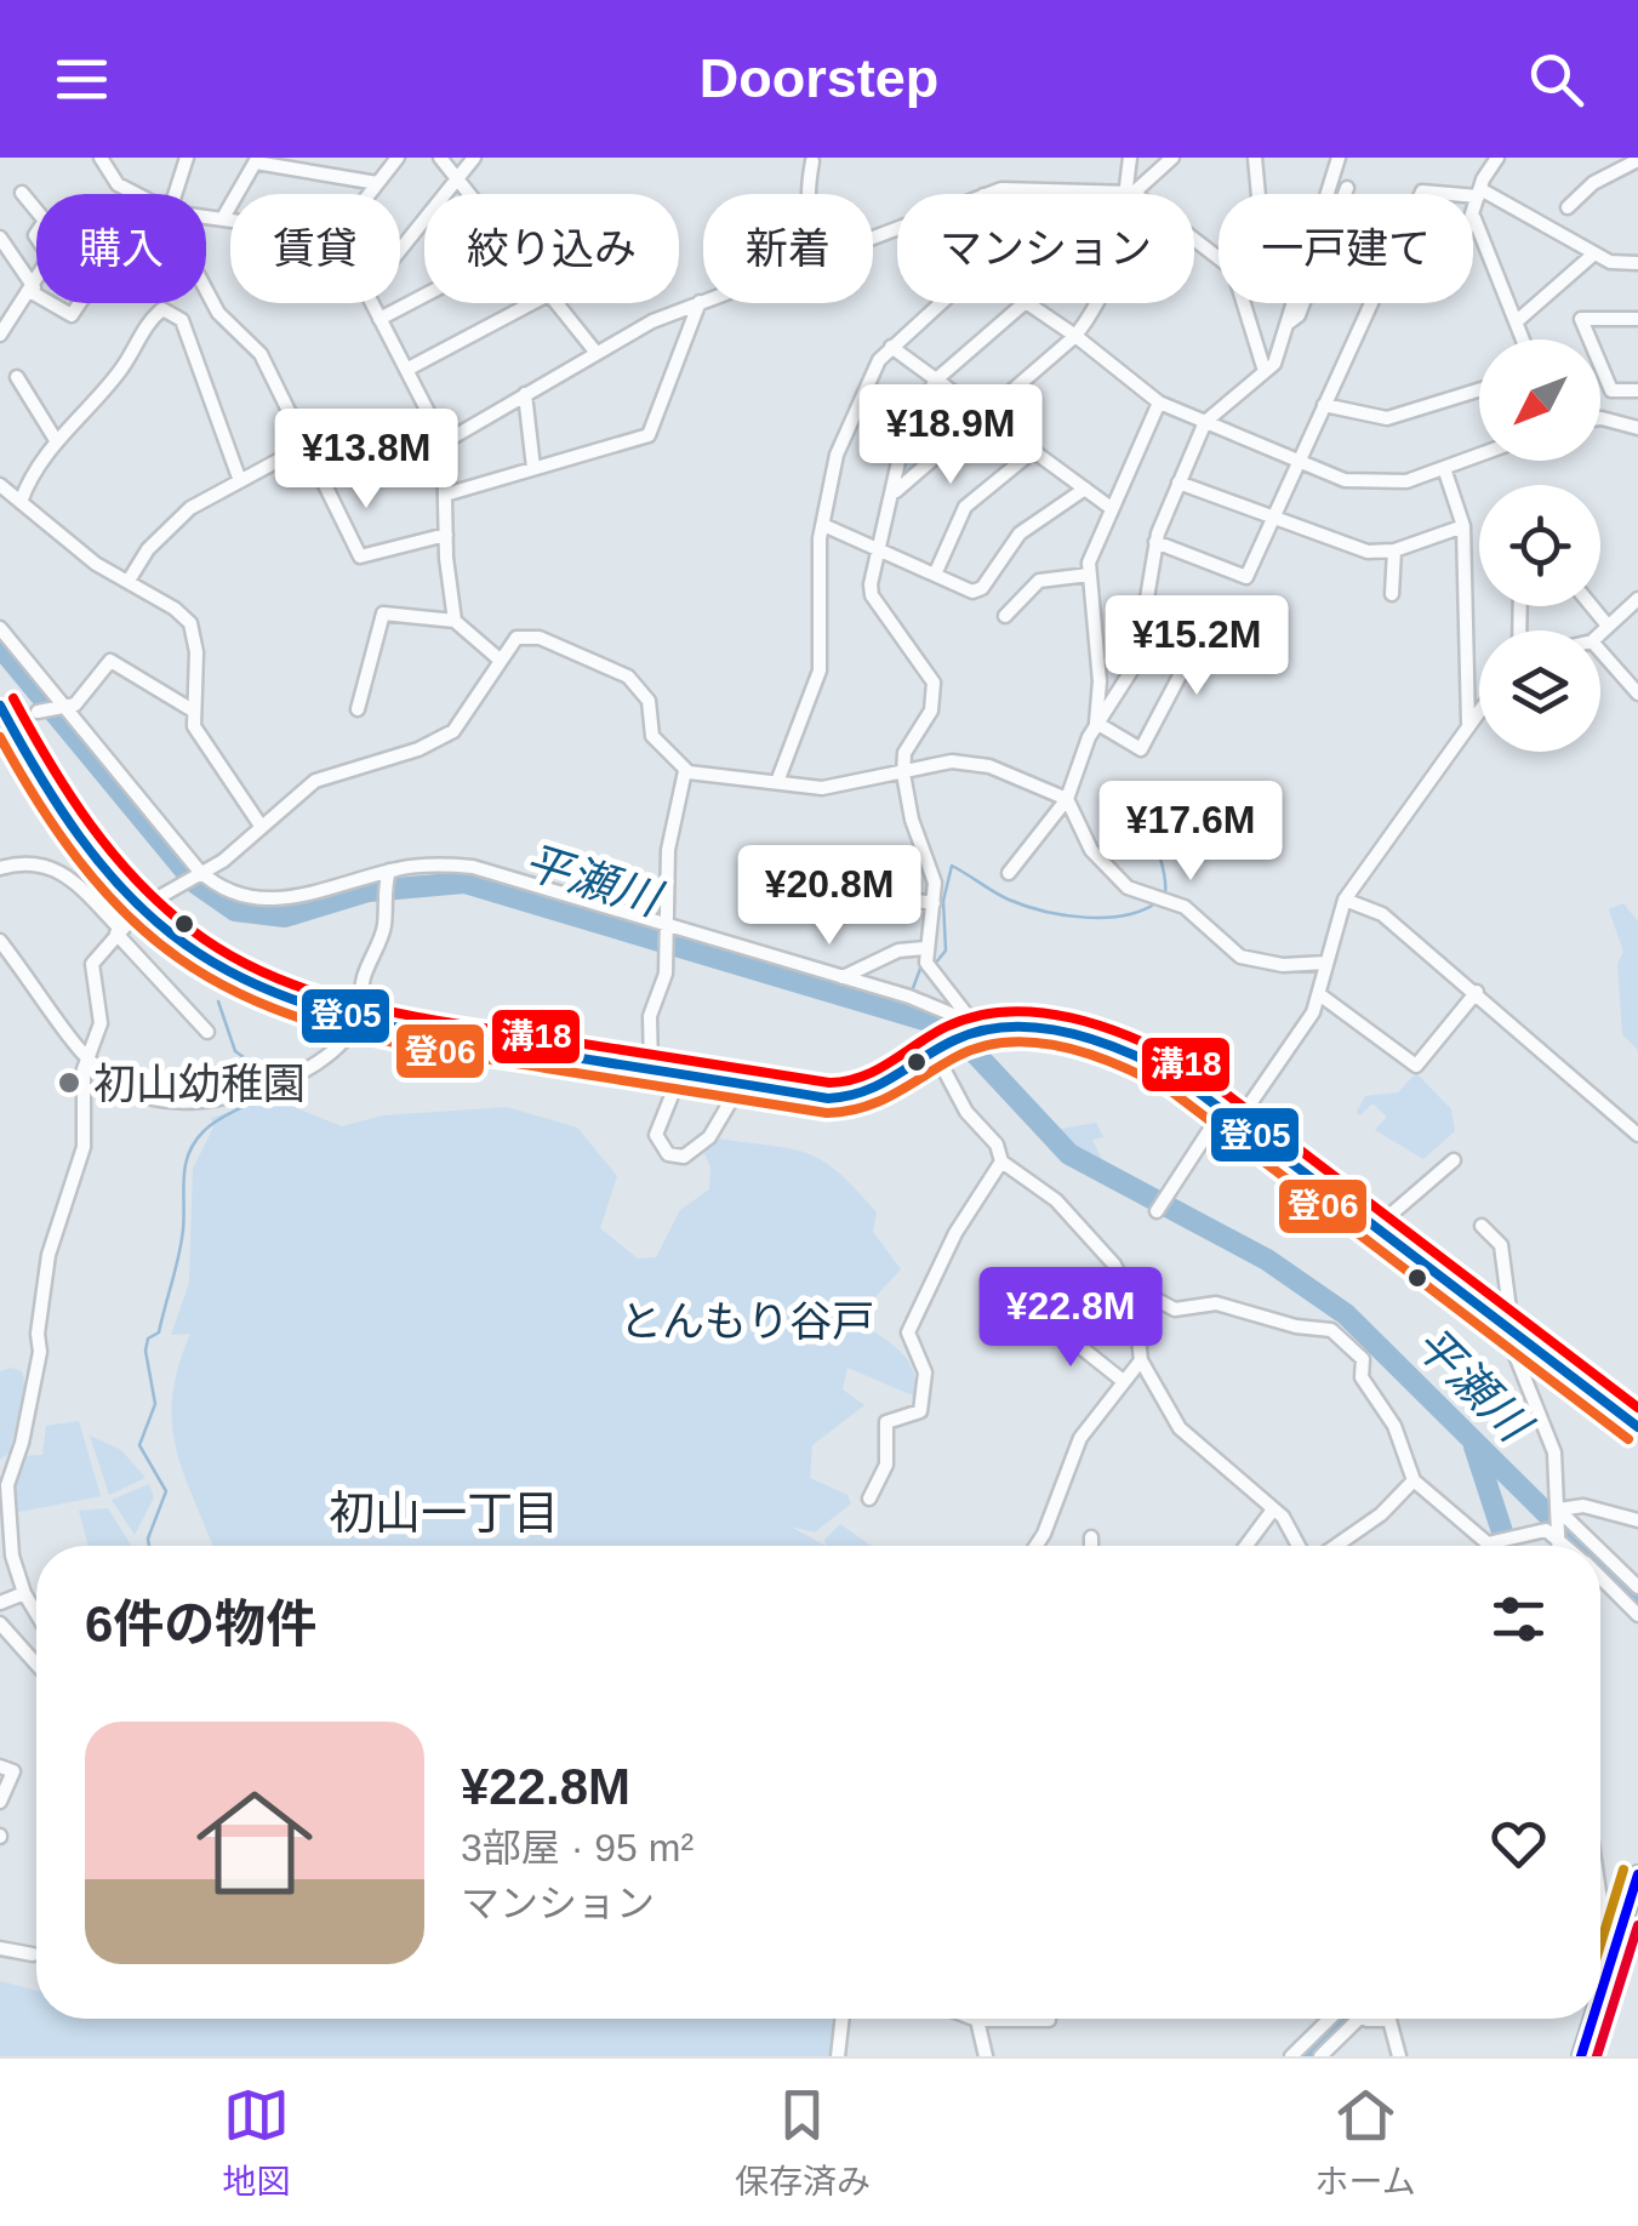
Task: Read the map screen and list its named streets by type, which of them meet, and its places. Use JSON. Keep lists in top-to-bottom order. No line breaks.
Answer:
{"districts":["初山一丁目"],"water":["平瀬川"],"parks":["とんもり谷戸"],"places":["初山幼稚園"],"lines":["transit line 溝18","transit line 登05","transit line 登06"],"north":"bottom left","page":{"header":"Doorstep","chip":["購入","賃貸","絞り込み","新着","マンション","一戸建て"],"price":["¥18.9M","¥13.8M","¥15.2M","¥17.6M","¥20.8M","¥22.8M"],"heading":"6件の物件","list":[{"name":"¥22.8M","note":"3部屋 · 95 m² · マンション"}],"tabs":["地図","保存済み","ホーム"]}}
